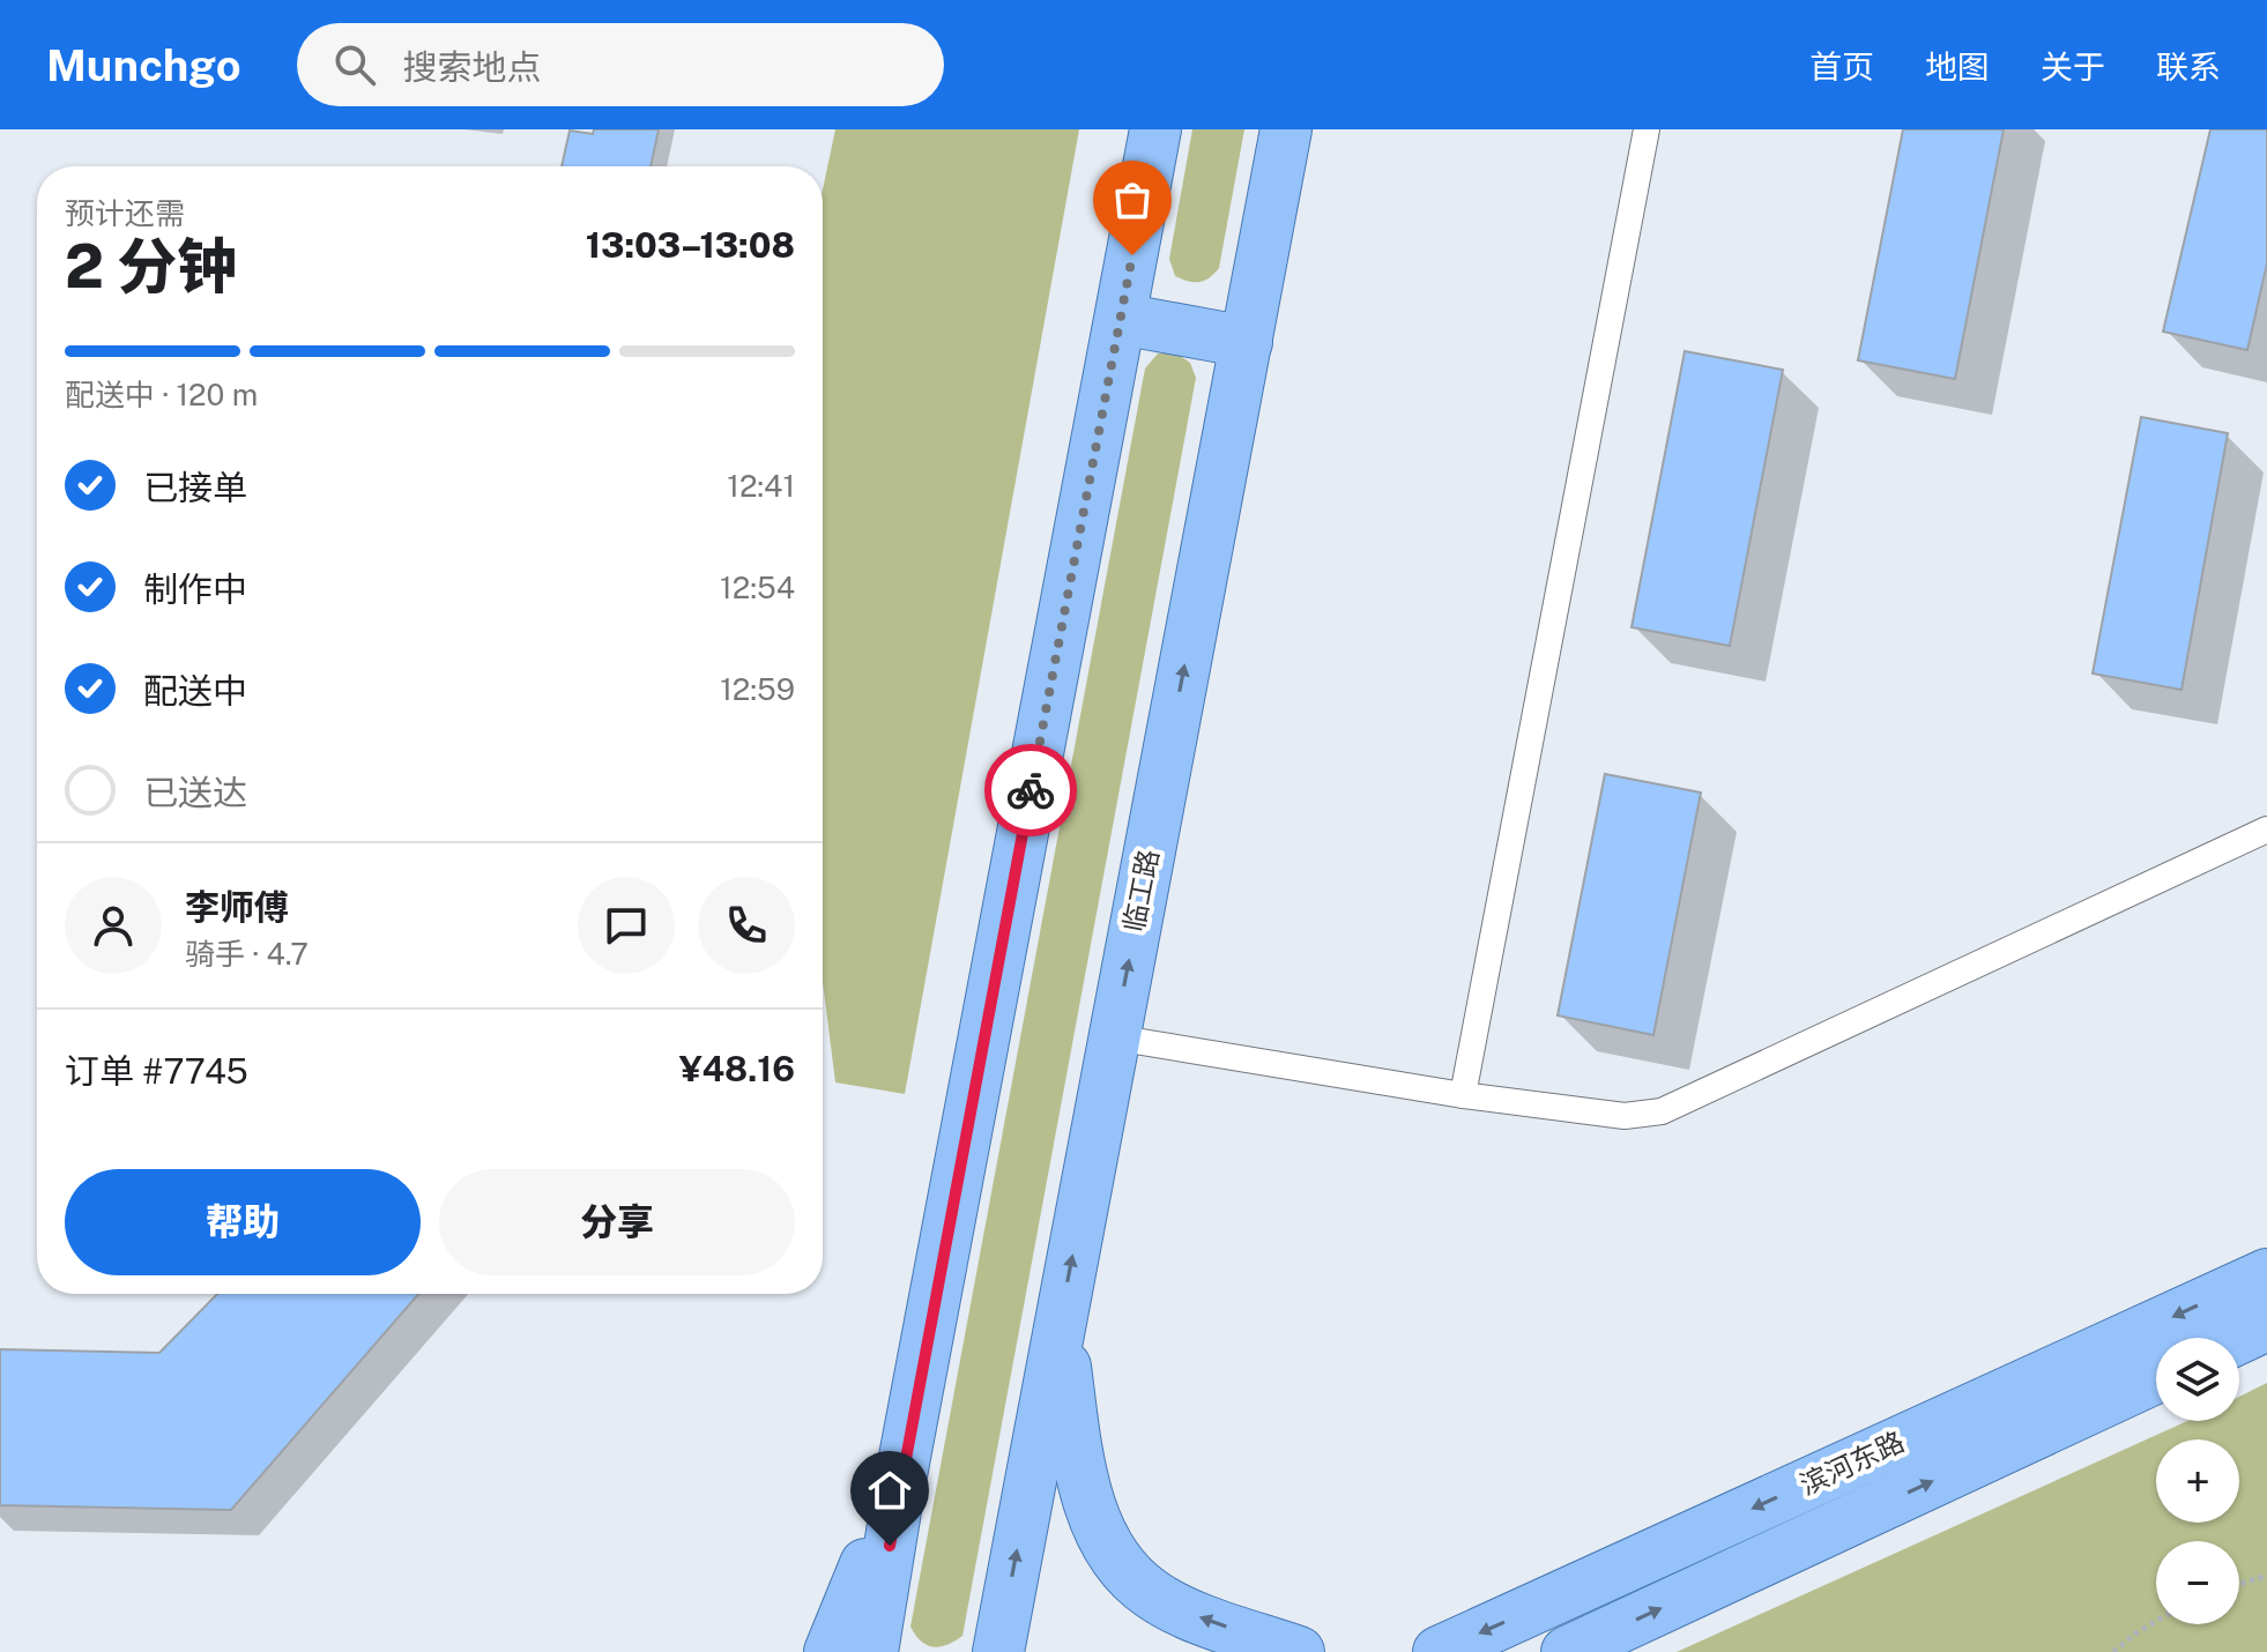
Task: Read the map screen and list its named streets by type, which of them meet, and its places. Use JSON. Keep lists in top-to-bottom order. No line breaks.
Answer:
{"streets":{"main road":["临工路","滨河东路"]},"page":{"header":"Munchgo","search":"搜索地点","nav":["首页","地图","关于","联系"],"heading":["2 分钟","预计还需","13:03–13:08"],"panel":["李师傅","骑手 · 4.7","订单 #7745","¥48.16"],"bar":"配送中 · 120 m","list":[["已接单","12:41"],["制作中","12:54"],["配送中","12:59"],"已送达"],"buttons":["帮助","分享"],"map_buttons":["+","−"]}}
